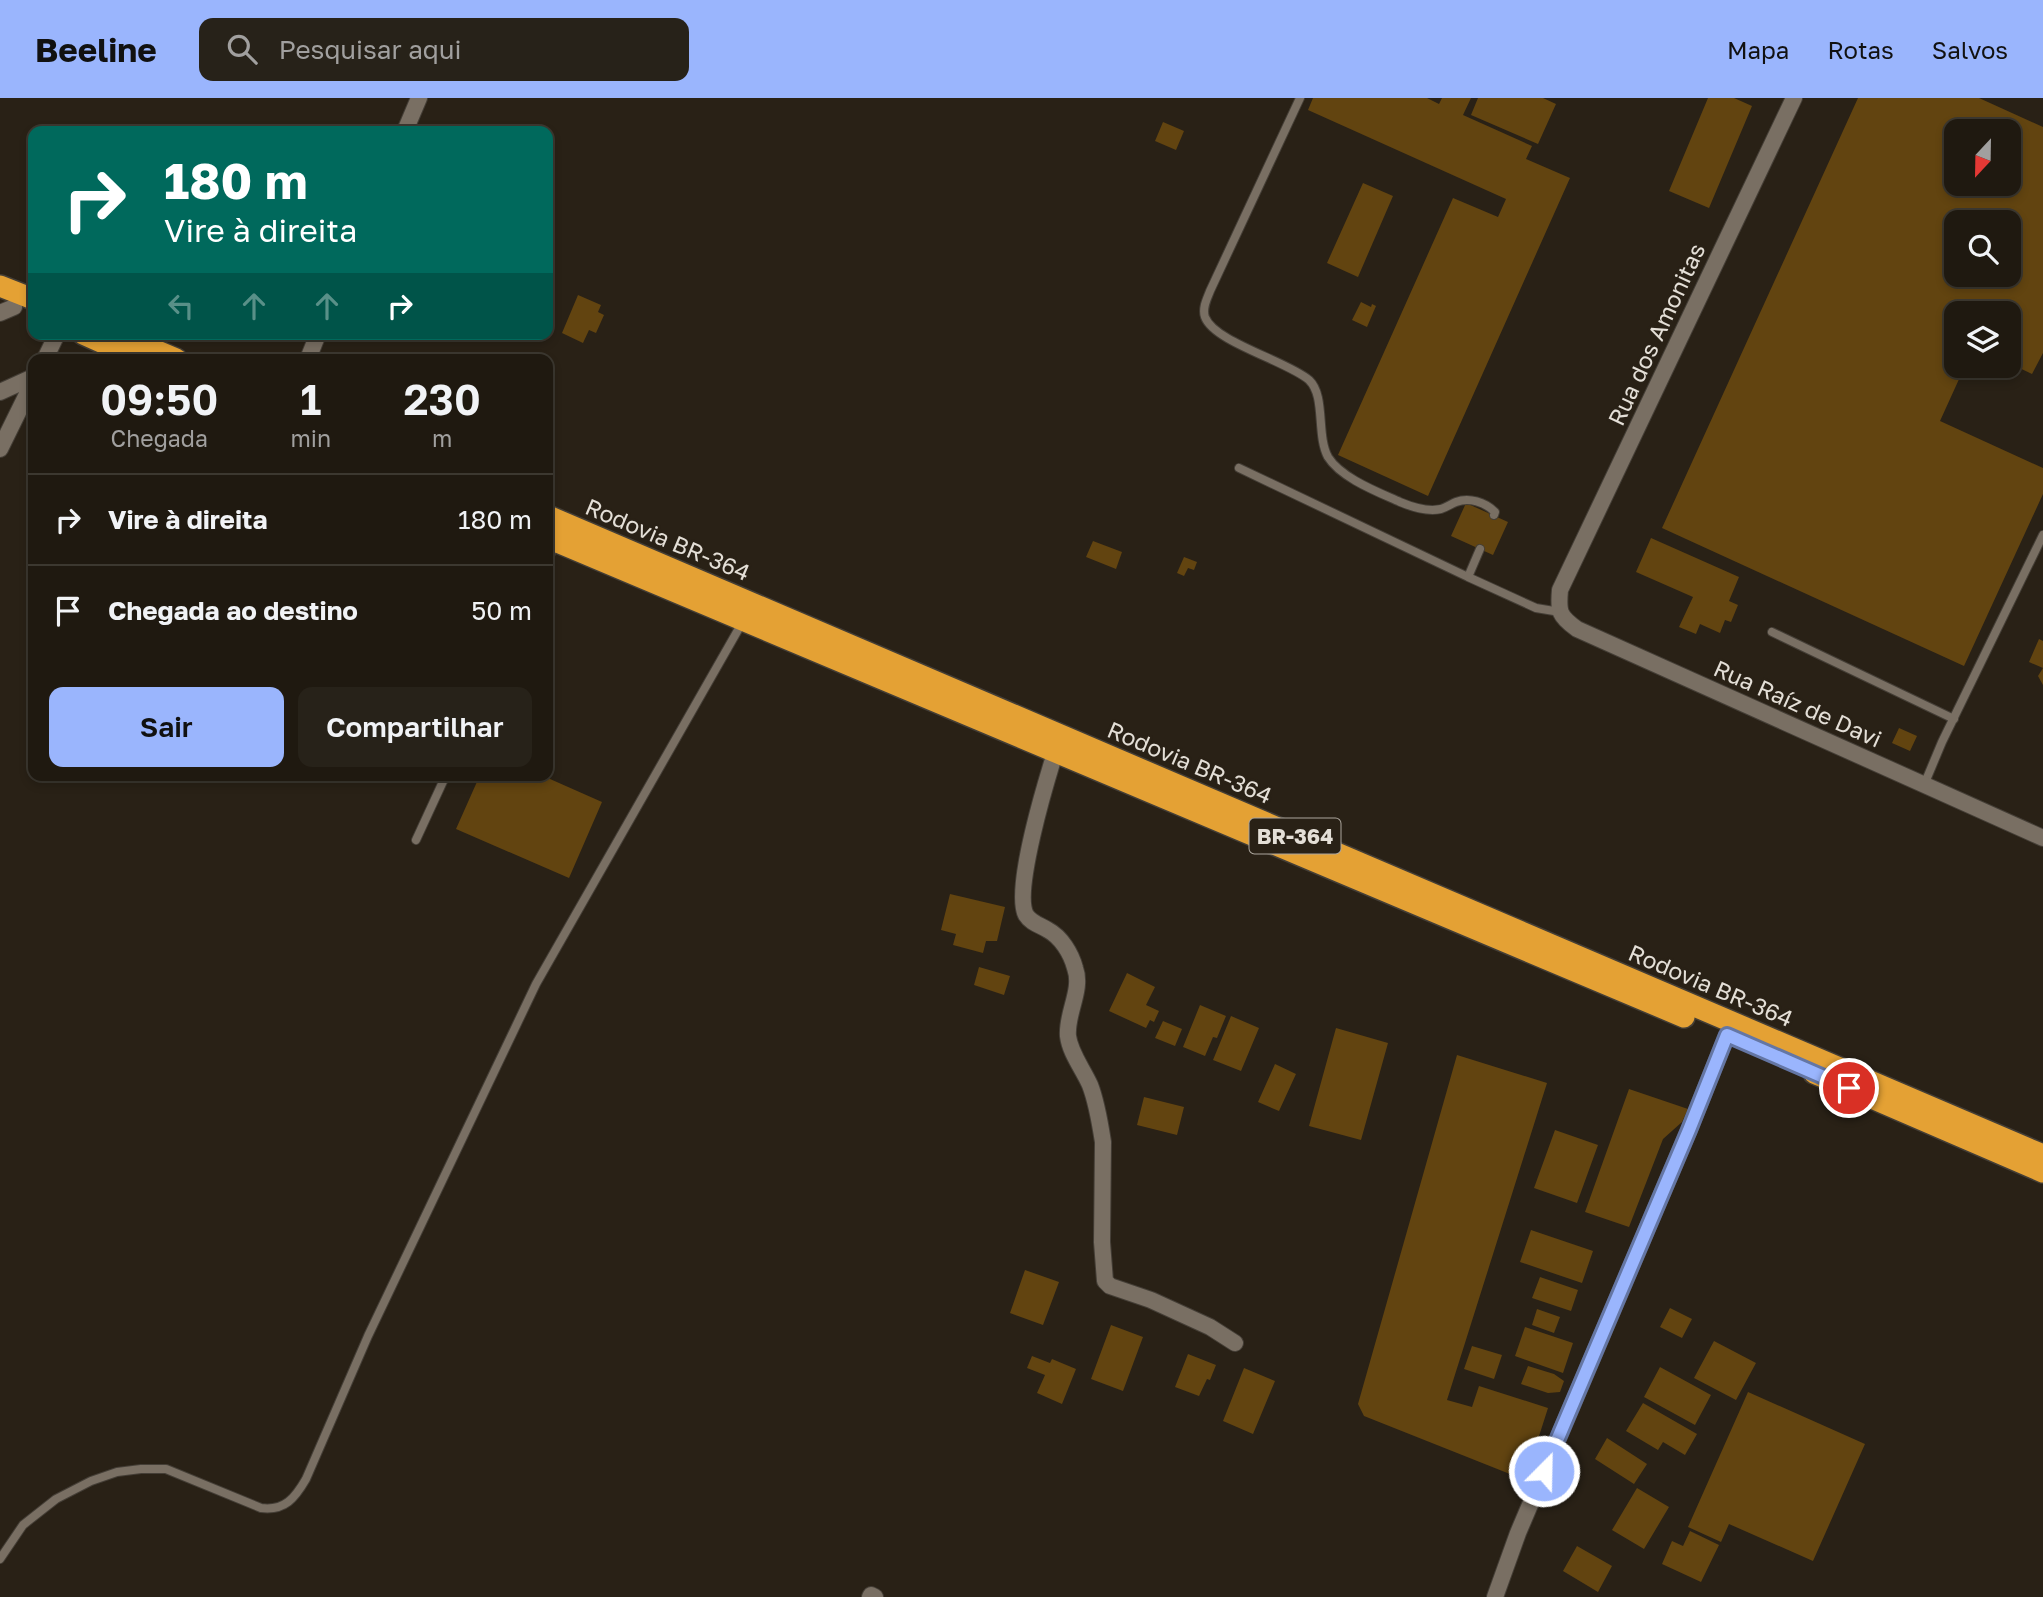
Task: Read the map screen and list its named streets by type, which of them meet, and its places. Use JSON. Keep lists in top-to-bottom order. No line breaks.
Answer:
{"streets":{"highway":["Rodovia BR-364","BR-364"],"street":["Rua dos Amonitas","Rua Raíz de Davi"]},"crossings":[["Rua dos Amonitas","Rua Raíz de Davi"]],"north":"bottom","page":{"header":"Beeline","search":"Pesquisar aqui","nav":["Mapa","Rotas","Salvos"],"turn":["180 m","Vire à direita"],"eta":["09:50","Chegada","1","min","230","m"],"list":[{"name":"Vire à direita","value":"180 m"},{"name":"Chegada ao destino","value":"50 m"}],"buttons":["Sair","Compartilhar"]}}
